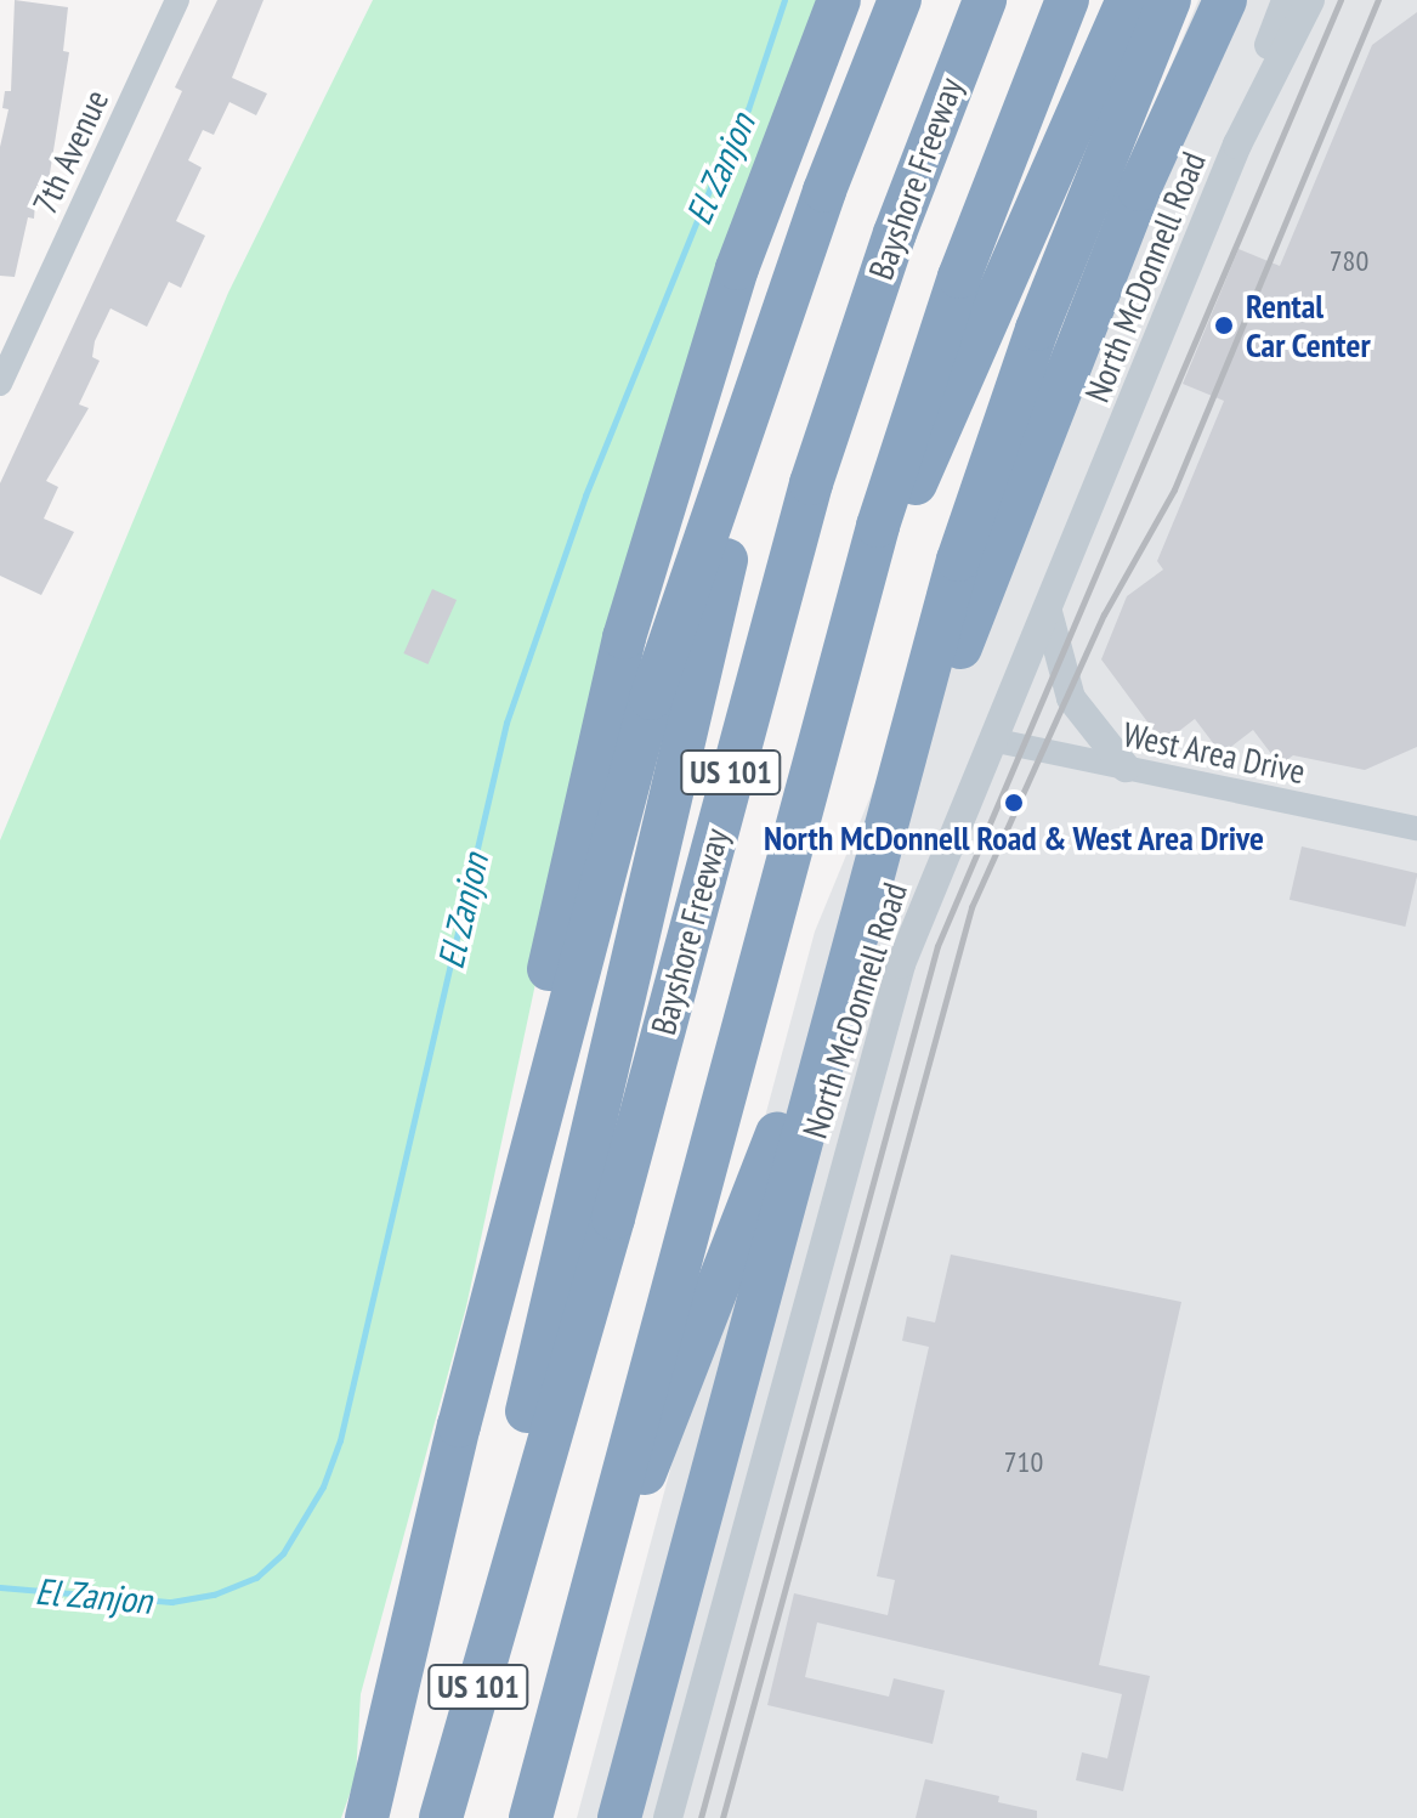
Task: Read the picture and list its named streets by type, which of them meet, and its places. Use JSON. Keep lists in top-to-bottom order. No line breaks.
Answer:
{"streets":{"highway":["Bayshore Freeway","US 101"],"street":["7th Avenue","North McDonnell Road","West Area Drive"]},"crossings":[["North McDonnell Road","West Area Drive"]],"water":["El Zanjon"],"places":["Rental Car Center","North McDonnell Road & West Area Drive"],"house_numbers":["780","710"]}
